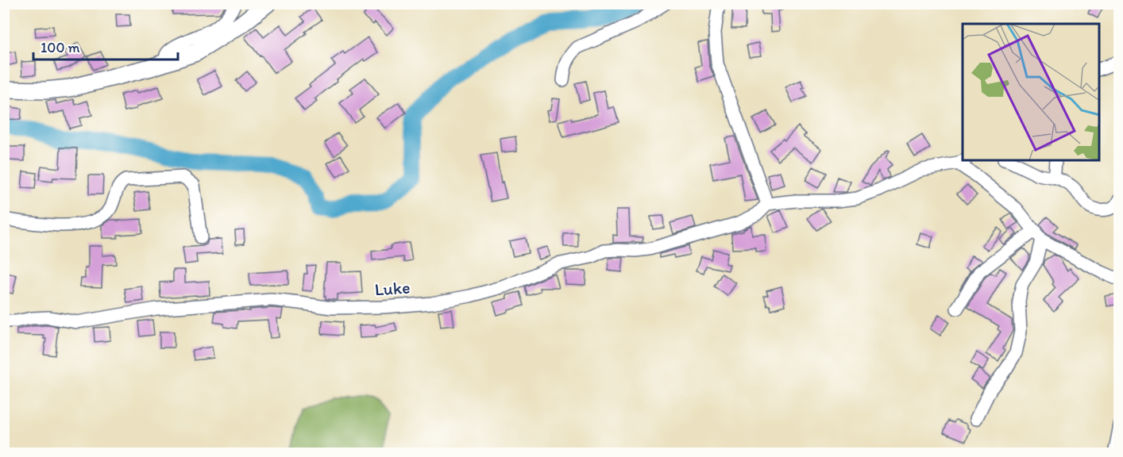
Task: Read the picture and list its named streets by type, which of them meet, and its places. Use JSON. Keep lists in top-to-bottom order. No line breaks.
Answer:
{"streets":{"street":["Luke"]},"scale_bar":"100 m"}
